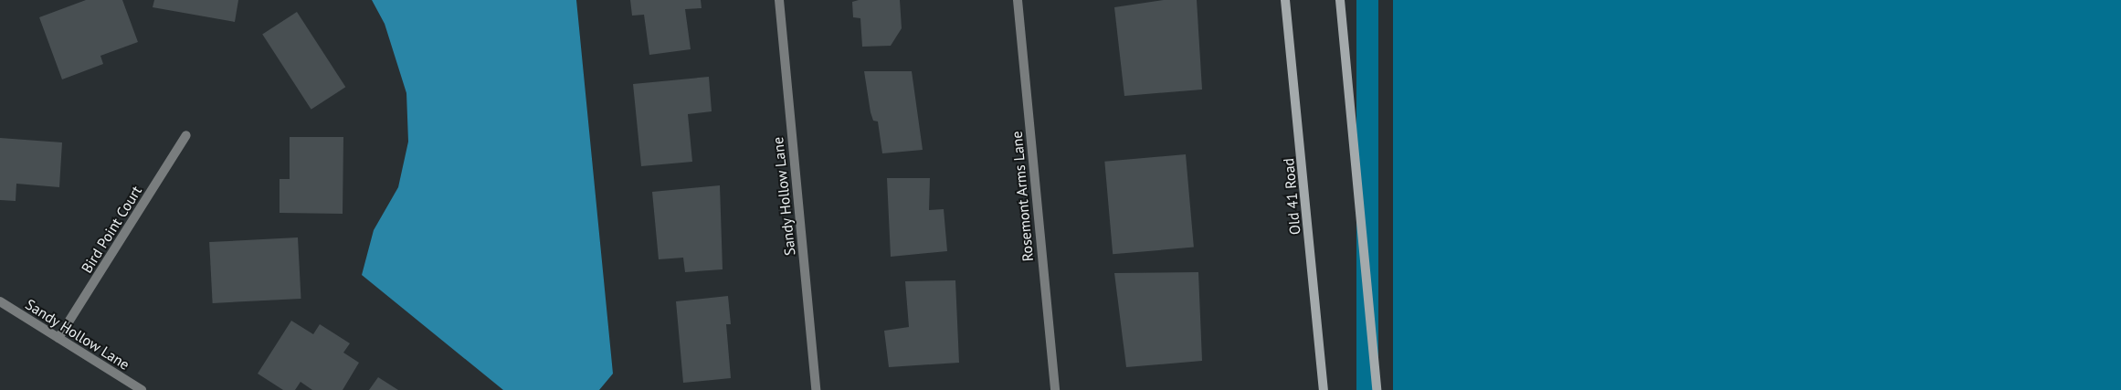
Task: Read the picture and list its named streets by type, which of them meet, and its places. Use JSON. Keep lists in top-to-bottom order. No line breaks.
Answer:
{"streets":{"street":["Sandy Hollow Lane","Rosemont Arms Lane","Old 41 Road","Bird Point Court"]},"crossings":[["Sandy Hollow Lane","Bird Point Court"]]}
